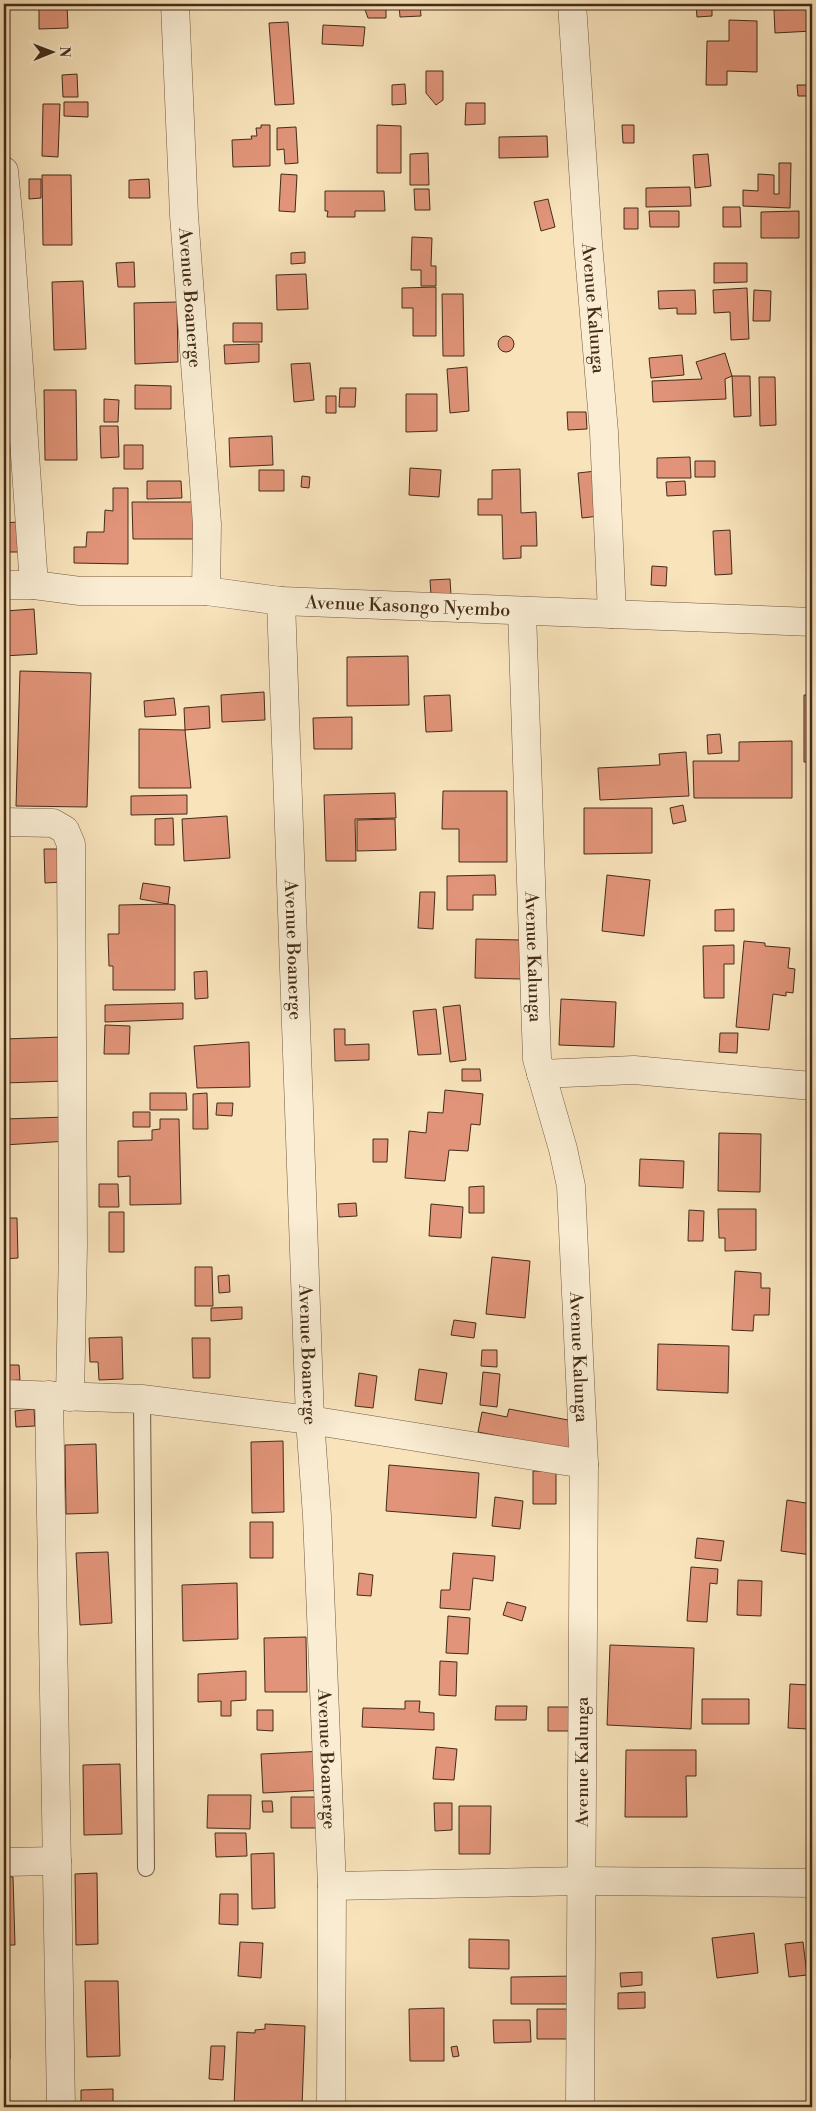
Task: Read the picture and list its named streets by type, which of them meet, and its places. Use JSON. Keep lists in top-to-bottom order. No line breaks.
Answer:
{"streets":{"street":["Avenue Boanerge","Avenue Kalunga","Avenue Kasongo Nyembo"]},"crossings":[["Avenue Boanerge","Avenue Kasongo Nyembo"],["Avenue Kalunga","Avenue Kasongo Nyembo"]],"north":"right"}
